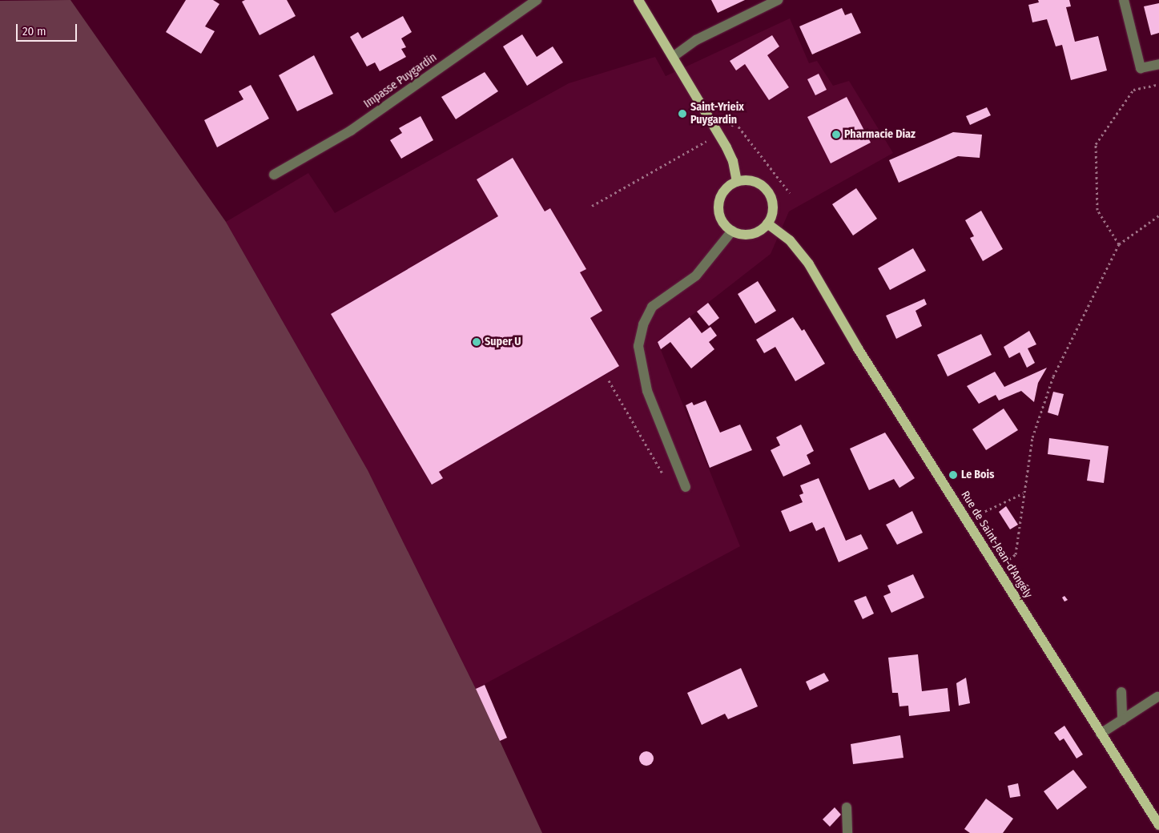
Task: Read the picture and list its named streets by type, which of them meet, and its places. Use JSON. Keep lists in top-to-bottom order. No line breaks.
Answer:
{"streets":{"main road":["Rue de Saint-Jean-d'Angély"],"street":["Impasse Puygardin"]},"places":["Saint-Yrieix Puygardin","Pharmacie Diaz","Super U","Le Bois"],"scale_bar":"20 m"}
